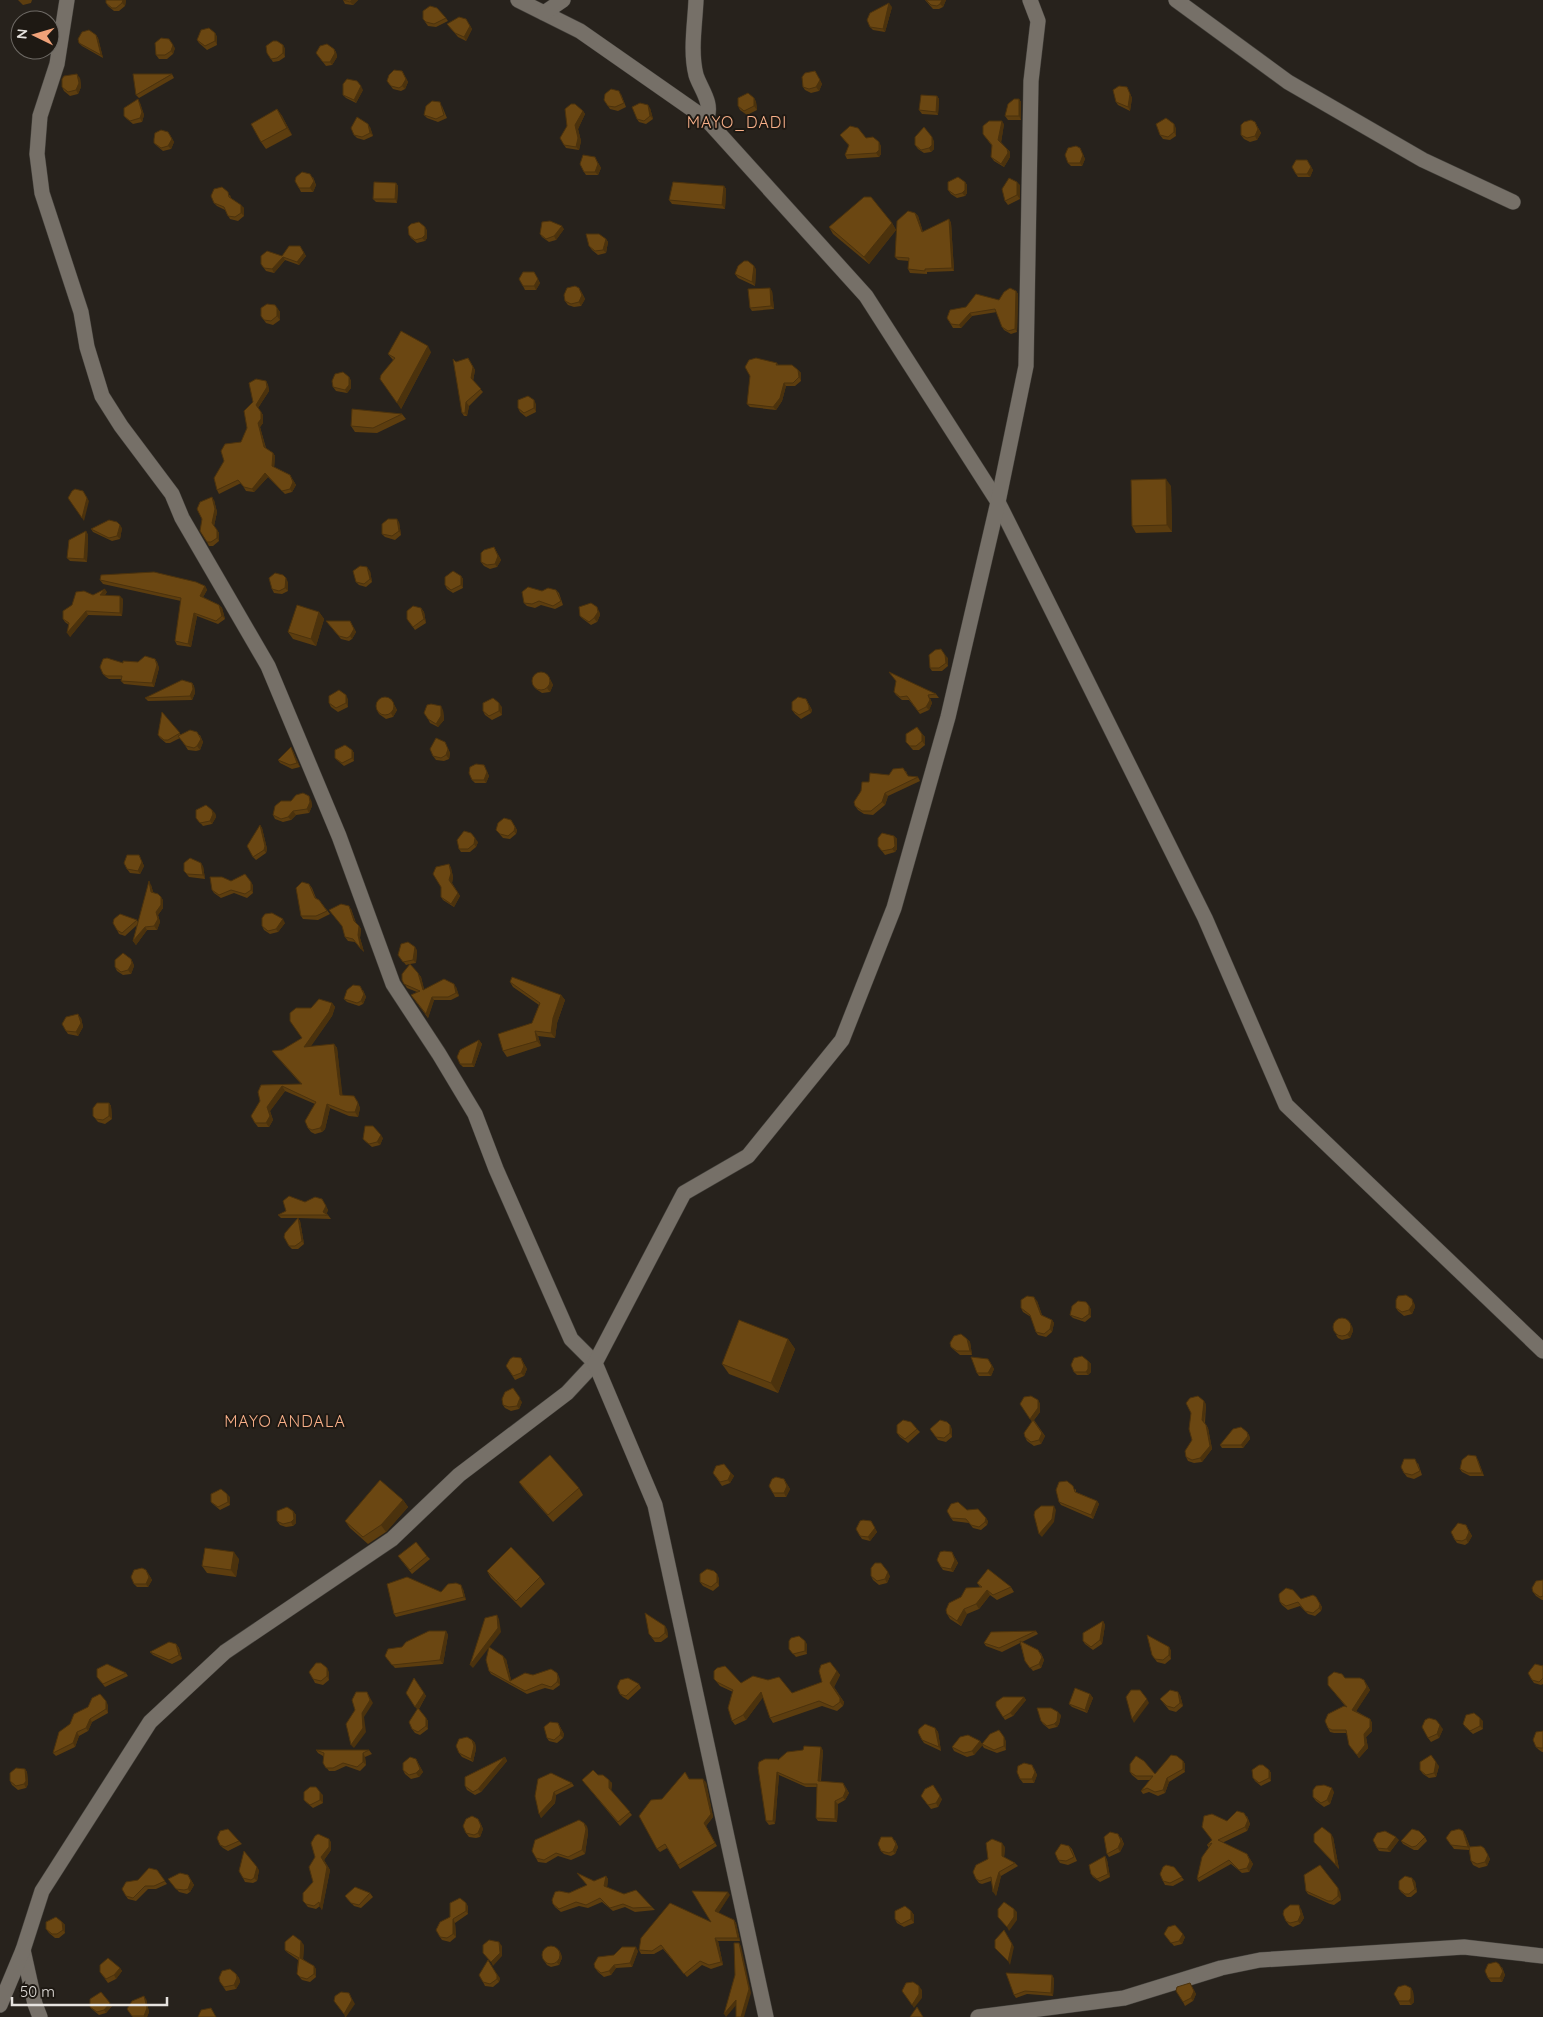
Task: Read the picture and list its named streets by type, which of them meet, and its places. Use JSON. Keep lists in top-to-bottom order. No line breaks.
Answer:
{"districts":["MAYO_DADI","MAYO ANDALA"],"scale_bar":"50 m","north":"left"}
